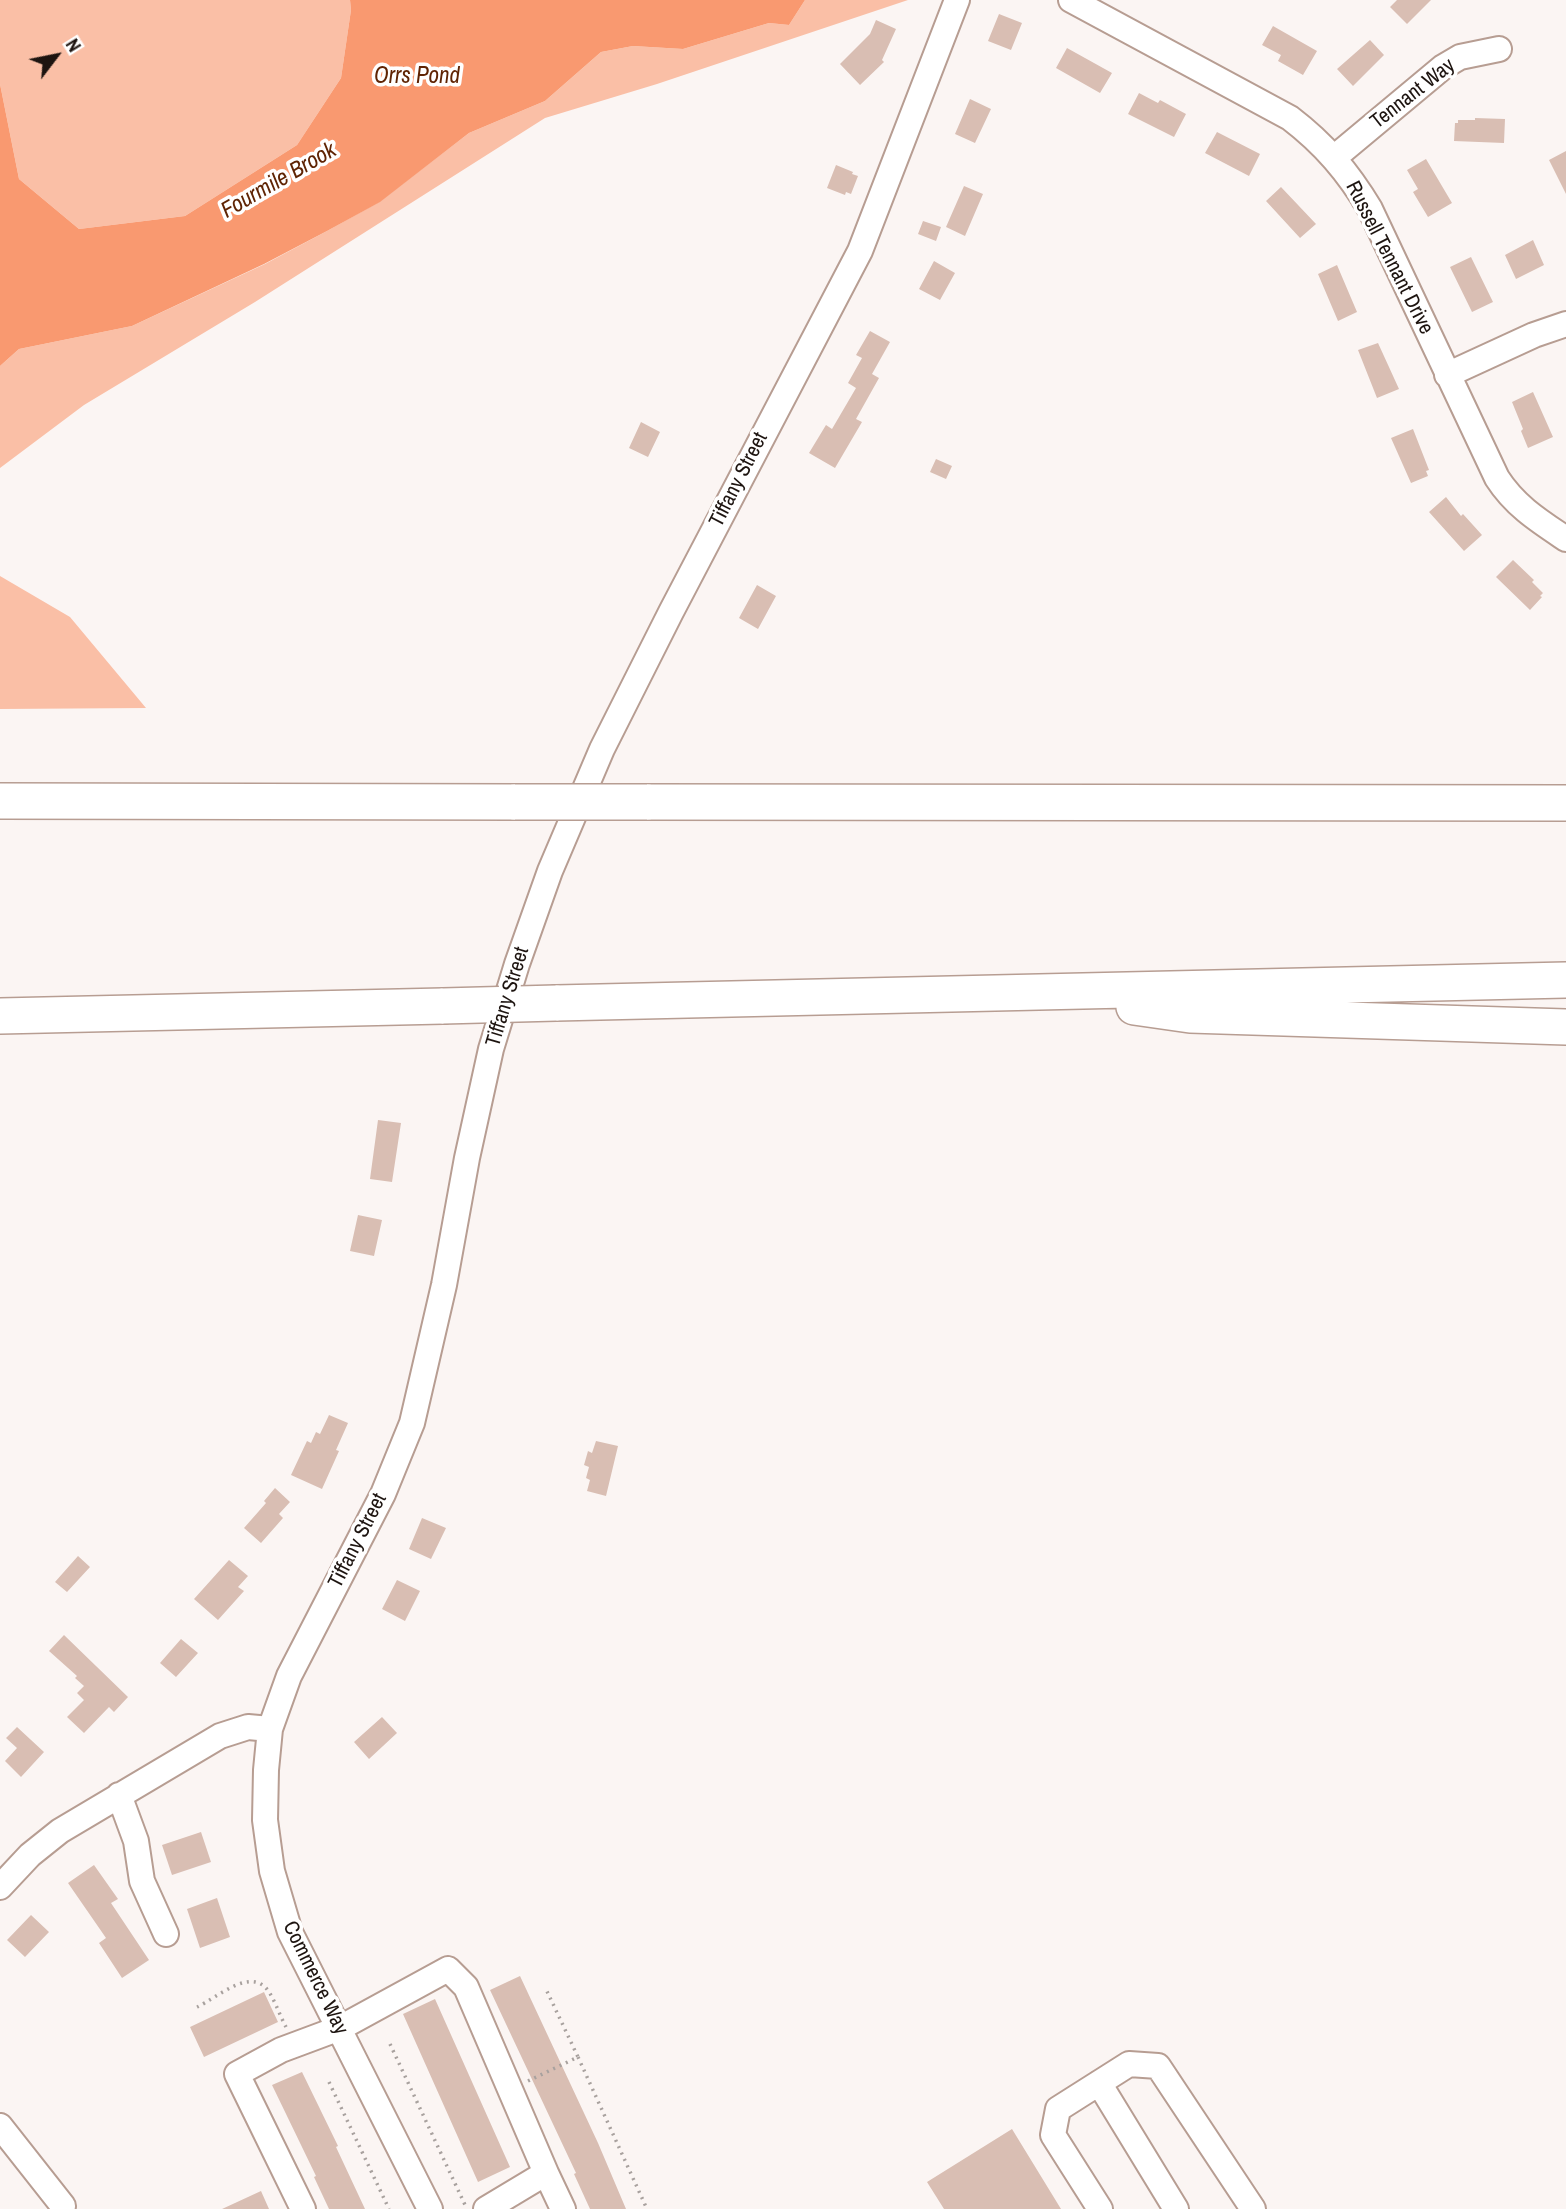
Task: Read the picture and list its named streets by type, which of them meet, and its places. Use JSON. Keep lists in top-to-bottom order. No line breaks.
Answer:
{"streets":{"street":["Tennant Way","Russell Tennant Drive","Tiffany Street","Commerce Way"]},"crossings":[["Tennant Way","Russell Tennant Drive"],["Tiffany Street","Commerce Way"]],"water":["Orrs Pond","Fourmile Brook"],"north":"top right"}
